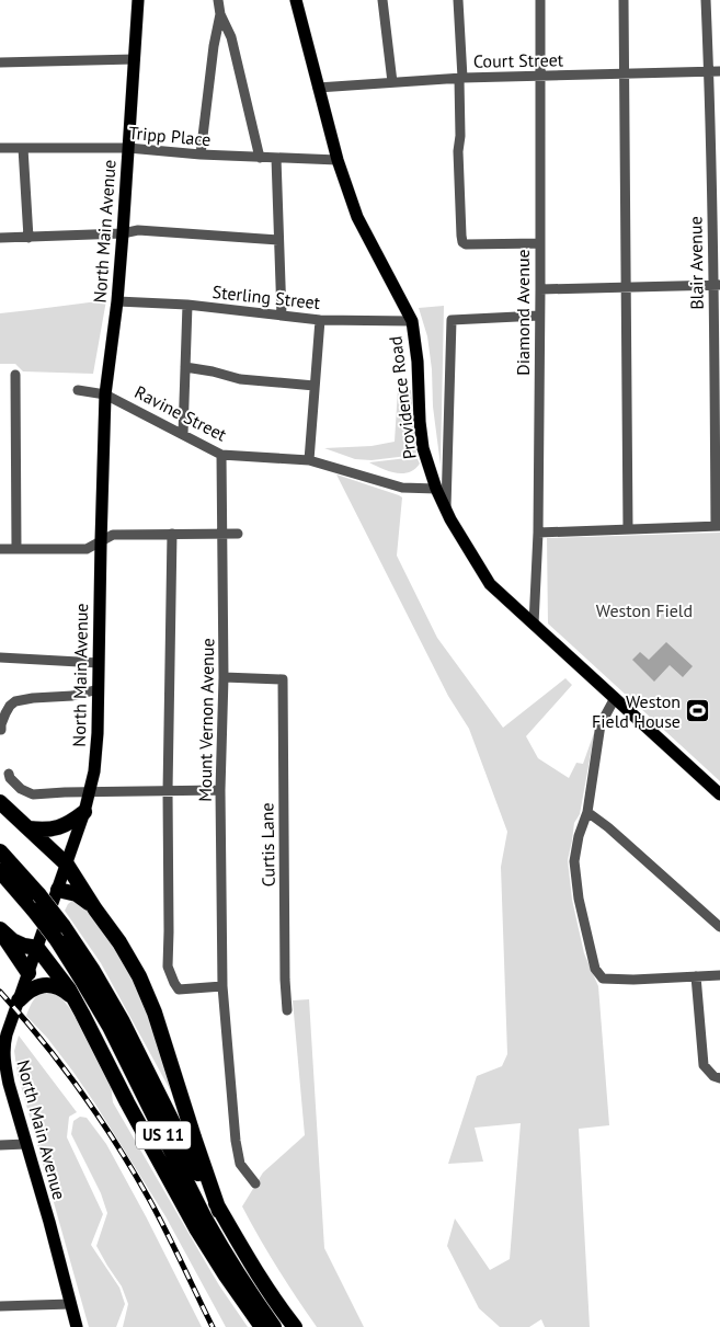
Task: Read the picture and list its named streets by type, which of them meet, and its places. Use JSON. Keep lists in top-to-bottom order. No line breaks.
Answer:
{"streets":{"highway":["US 11"],"main road":["North Main Avenue","Providence Road"],"street":["Court Street","Tripp Place","Blair Avenue","Sterling Street","Diamond Avenue","Ravine Street","Mount Vernon Avenue","Curtis Lane"]},"crossings":[["Court Street","Blair Avenue"],["Court Street","Diamond Avenue"],["Court Street","Providence Road"],["Tripp Place","North Main Avenue"],["Tripp Place","Providence Road"],["North Main Avenue","Sterling Street"],["North Main Avenue","Ravine Street"],["Sterling Street","Providence Road"],["Diamond Avenue","Providence Road"],["Providence Road","Ravine Street"],["Ravine Street","Mount Vernon Avenue"],["Mount Vernon Avenue","Curtis Lane"]],"parks":["Weston Field"],"places":{"sports":["Weston Field House"]}}
